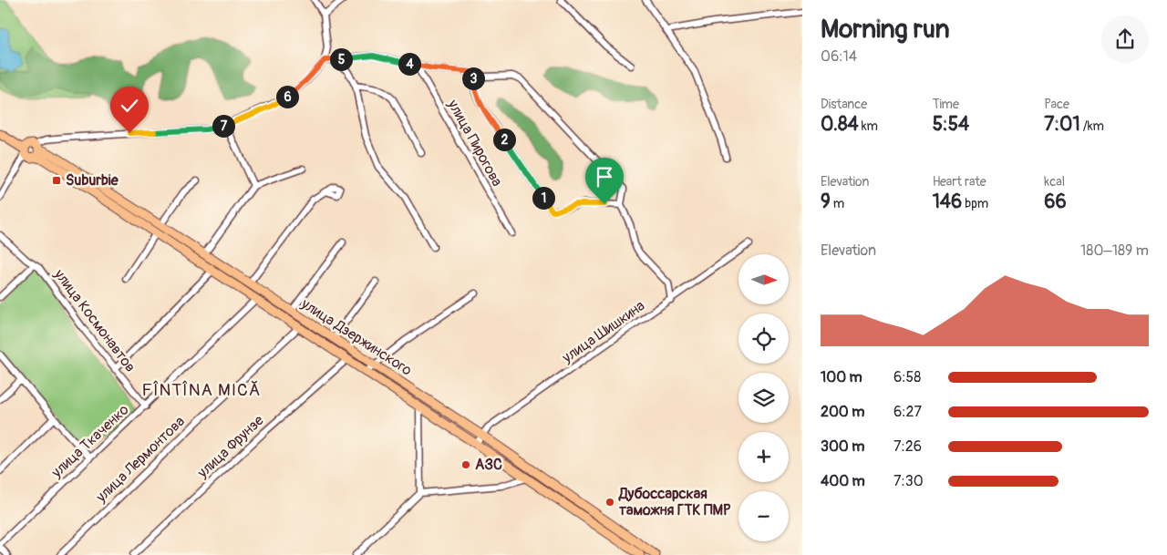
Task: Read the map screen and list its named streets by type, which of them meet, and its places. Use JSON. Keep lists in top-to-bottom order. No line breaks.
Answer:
{"streets":{"highway":["улица Дзержинского"],"street":["улица Пирогова","улица Космонавтов","улица Шишкина","улица Ткаченко","улица Фрунзе","улица Лермонтова"]},"crossings":[["улица Космонавтов","улица Ткаченко"],["улица Шишкина","улица Дзержинского"],["улица Дзержинского","улица Ткаченко"],["улица Дзержинского","улица Фрунзе"],["улица Дзержинского","улица Лермонтова"]],"districts":["FÎNTÎNA MICĂ"],"places":{"transit":["Suburbie"],"other":["АЗС","Дубоссарская таможня ГТК ПМР"]},"north":"right","page":{"heading":["Morning run","06:14"],"pins":["5","4","3","6","7","2","1"],"stats":[["Distance","0.84 km"],["Time","5:54"],["Pace","7:01 /km"],["Elevation","9 m"],["Heart rate","146 bpm"],["kcal","66"]],"chart":["Elevation","180–189 m"],"map_buttons":["+","−"],"list":[{"name":"100 m","note":"6:58"},{"name":"200 m","note":"6:27"},{"name":"300 m","note":"7:26"},{"name":"400 m","note":"7:30"}]}}
